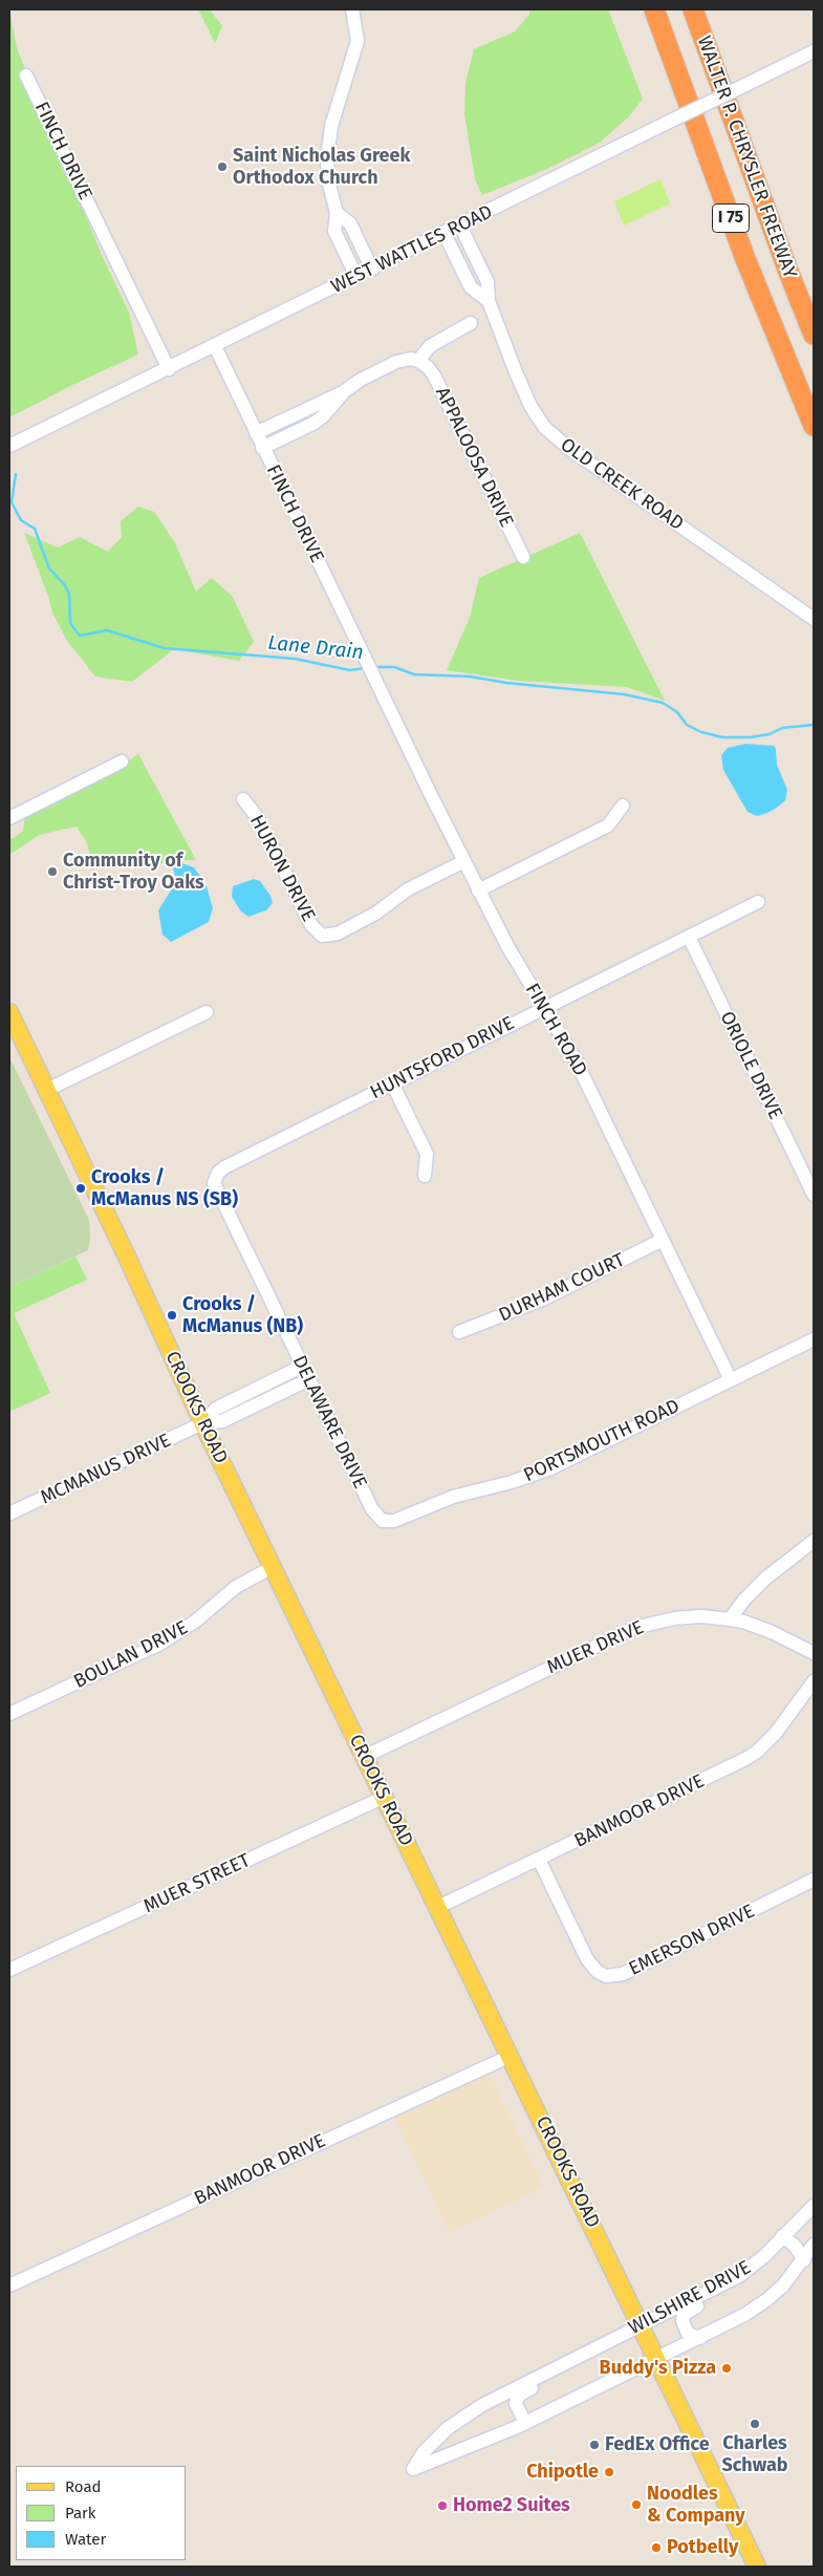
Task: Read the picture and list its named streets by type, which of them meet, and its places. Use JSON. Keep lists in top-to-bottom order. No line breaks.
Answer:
{"streets":{"highway":["WALTER P. CHRYSLER FREEWAY","I 75"],"main road":["CROOKS ROAD"],"street":["FINCH DRIVE","WEST WATTLES ROAD","APPALOOSA DRIVE","OLD CREEK ROAD","HURON DRIVE","FINCH ROAD","HUNTSFORD DRIVE","ORIOLE DRIVE","DURHAM COURT","DELAWARE DRIVE","PORTSMOUTH ROAD","MCMANUS DRIVE","MUER DRIVE","BOULAN DRIVE","BANMOOR DRIVE","MUER STREET","EMERSON DRIVE","WILSHIRE DRIVE"]},"crossings":[["FINCH DRIVE","WEST WATTLES ROAD"],["FINCH DRIVE","FINCH ROAD"],["WEST WATTLES ROAD","OLD CREEK ROAD"],["HURON DRIVE","FINCH ROAD"],["FINCH ROAD","HUNTSFORD DRIVE"],["FINCH ROAD","DURHAM COURT"],["FINCH ROAD","PORTSMOUTH ROAD"],["HUNTSFORD DRIVE","ORIOLE DRIVE"],["HUNTSFORD DRIVE","DELAWARE DRIVE"],["CROOKS ROAD","MCMANUS DRIVE"],["CROOKS ROAD","MUER DRIVE"],["CROOKS ROAD","BOULAN DRIVE"],["CROOKS ROAD","BANMOOR DRIVE"],["CROOKS ROAD","MUER STREET"],["CROOKS ROAD","WILSHIRE DRIVE"],["DELAWARE DRIVE","PORTSMOUTH ROAD"],["BANMOOR DRIVE","EMERSON DRIVE"]],"water":["Lane Drain"],"places":["Saint Nicholas Greek Orthodox Church","Community of Christ-Troy Oaks","Crooks / McManus NS (SB)","Crooks / McManus (NB)","Buddy's Pizza","Charles Schwab","FedEx Office","Chipotle","Noodles & Company","Home2 Suites","Potbelly"],"legend":["Road","Park","Water"]}
